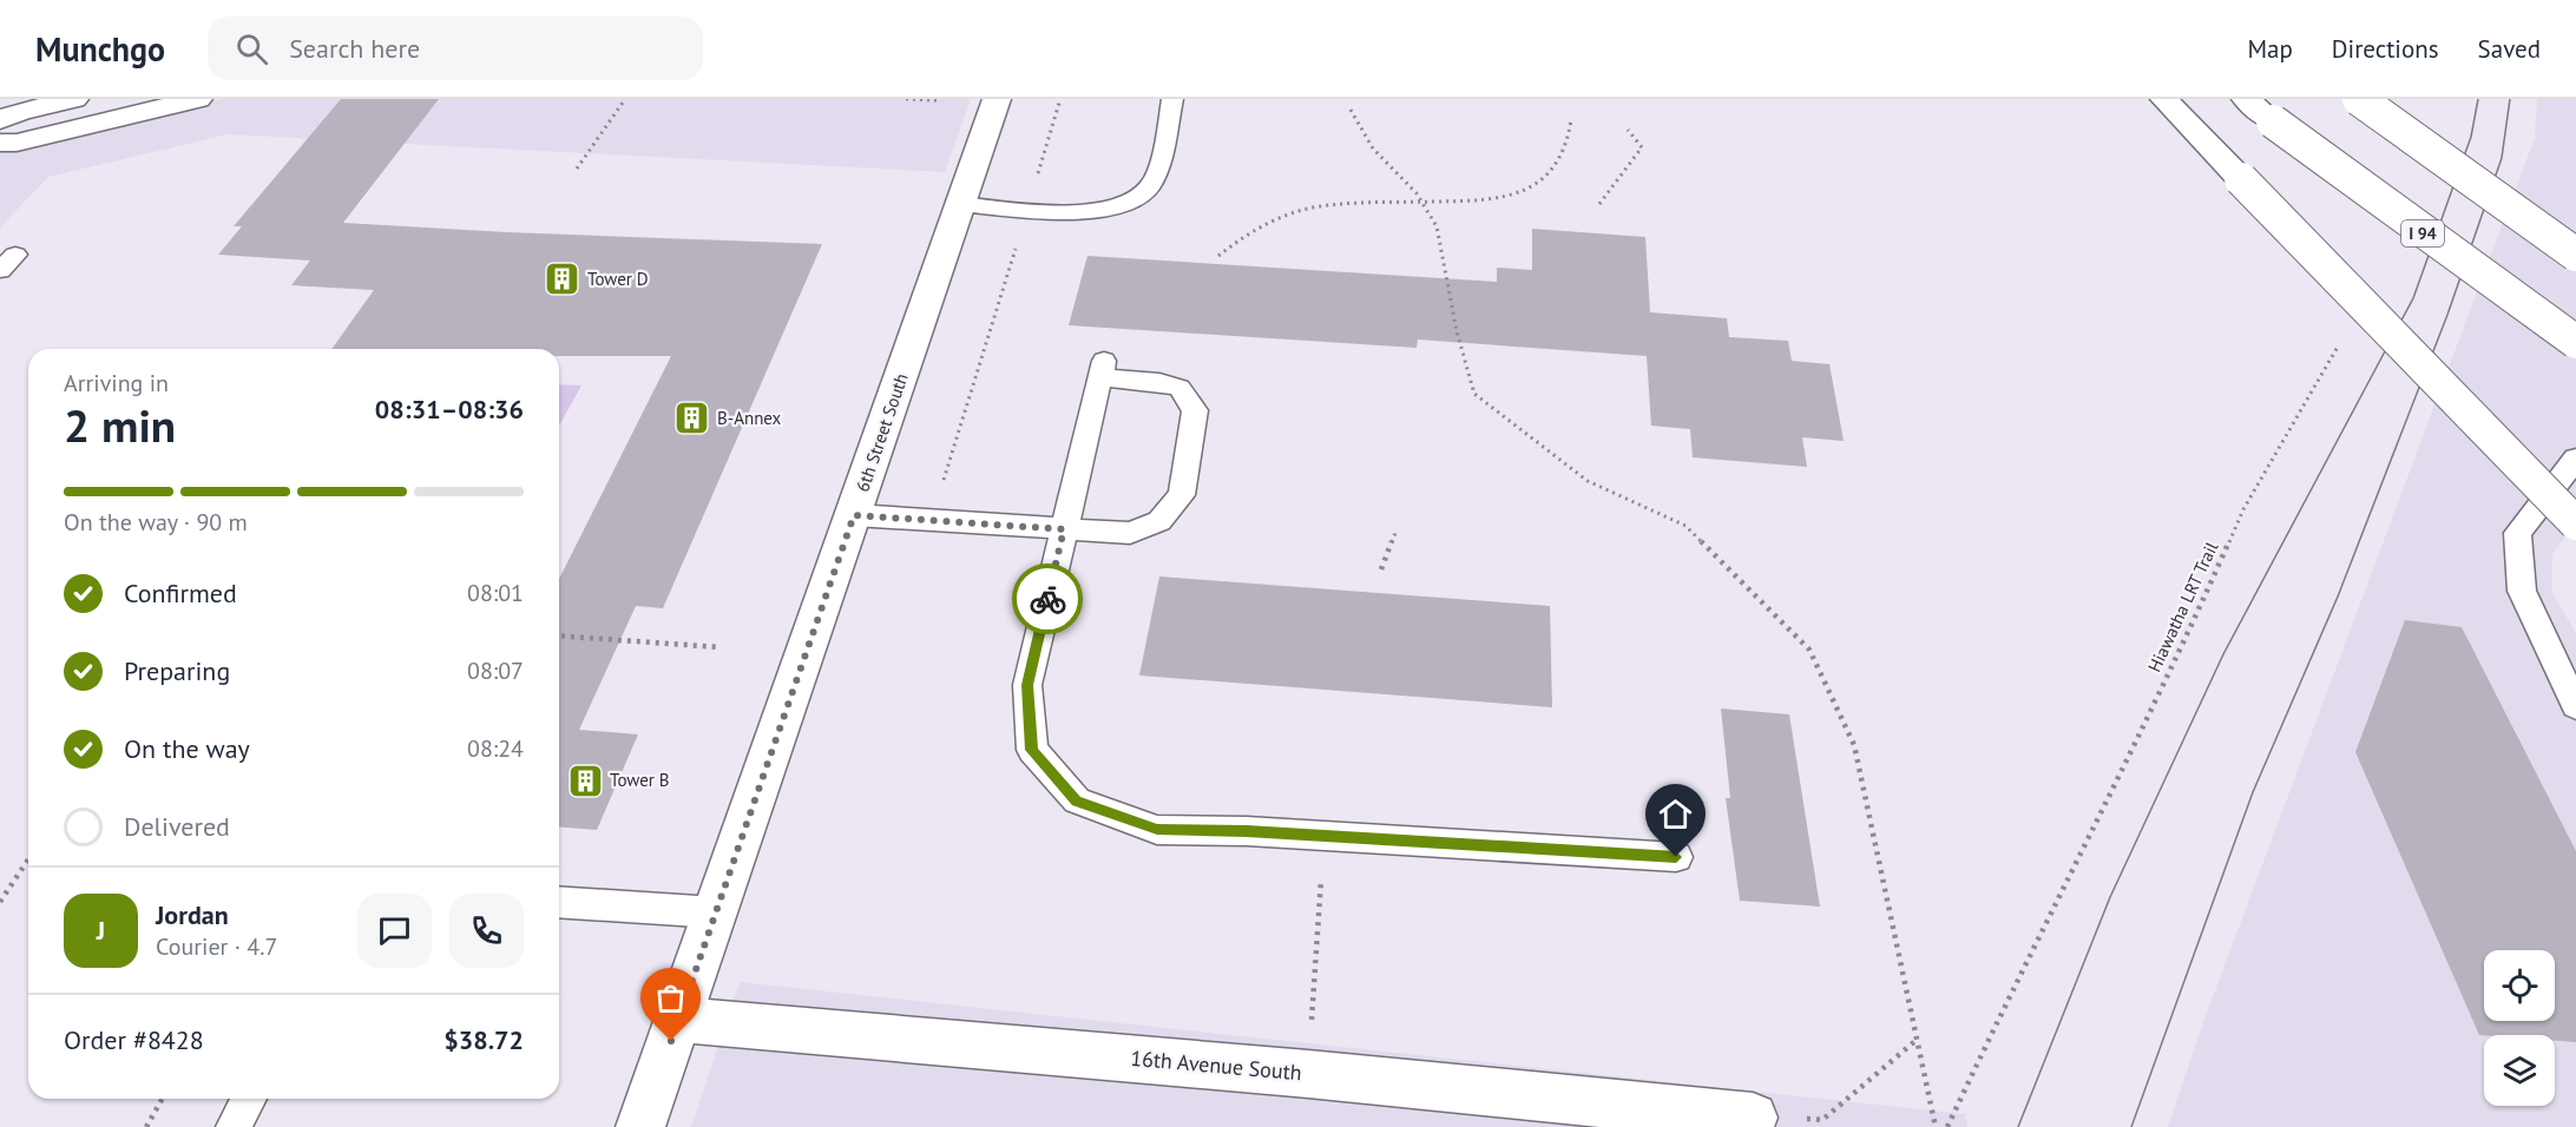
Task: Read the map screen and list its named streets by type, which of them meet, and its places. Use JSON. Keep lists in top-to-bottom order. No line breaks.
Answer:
{"streets":{"main road":["I 94","6th Street South","16th Avenue South"],"path":["Hiawatha LRT Trail"]},"crossings":[["6th Street South","16th Avenue South"]],"places":{"building":["Tower D","B-Annex","Tower B"]},"page":{"header":"Munchgo","search":"Search here","nav":["Map","Directions","Saved"],"heading":["2 min","Arriving in","08:31–08:36"],"panel":["Jordan","Courier · 4.7","Order #8428","$38.72"],"bar":"On the way · 90 m","list":[["Confirmed","08:01"],["Preparing","08:07"],["On the way","08:24"],"Delivered"],"round":"J"}}
